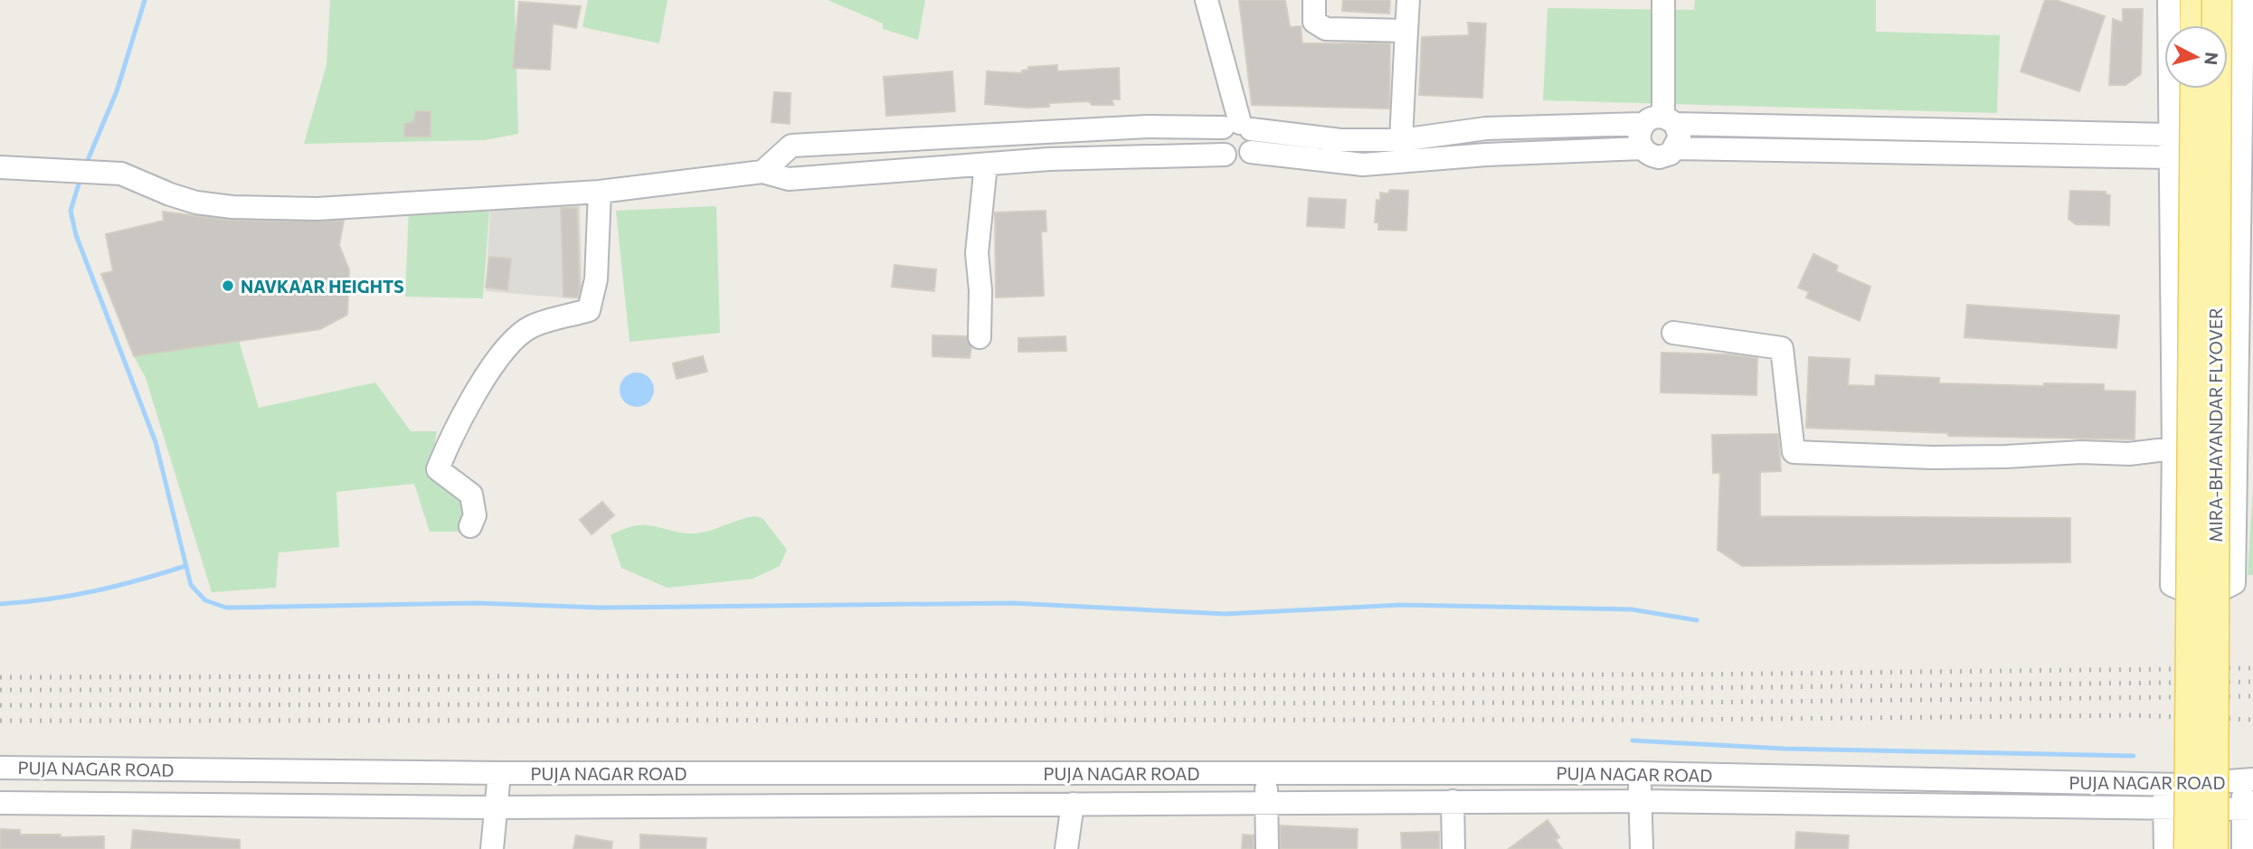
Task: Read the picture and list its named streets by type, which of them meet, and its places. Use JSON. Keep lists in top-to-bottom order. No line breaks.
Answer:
{"streets":{"main road":["MIRA-BHAYANDAR FLYOVER"],"street":["PUJA NAGAR ROAD"]},"places":["NAVKAAR HEIGHTS"],"north":"right"}
